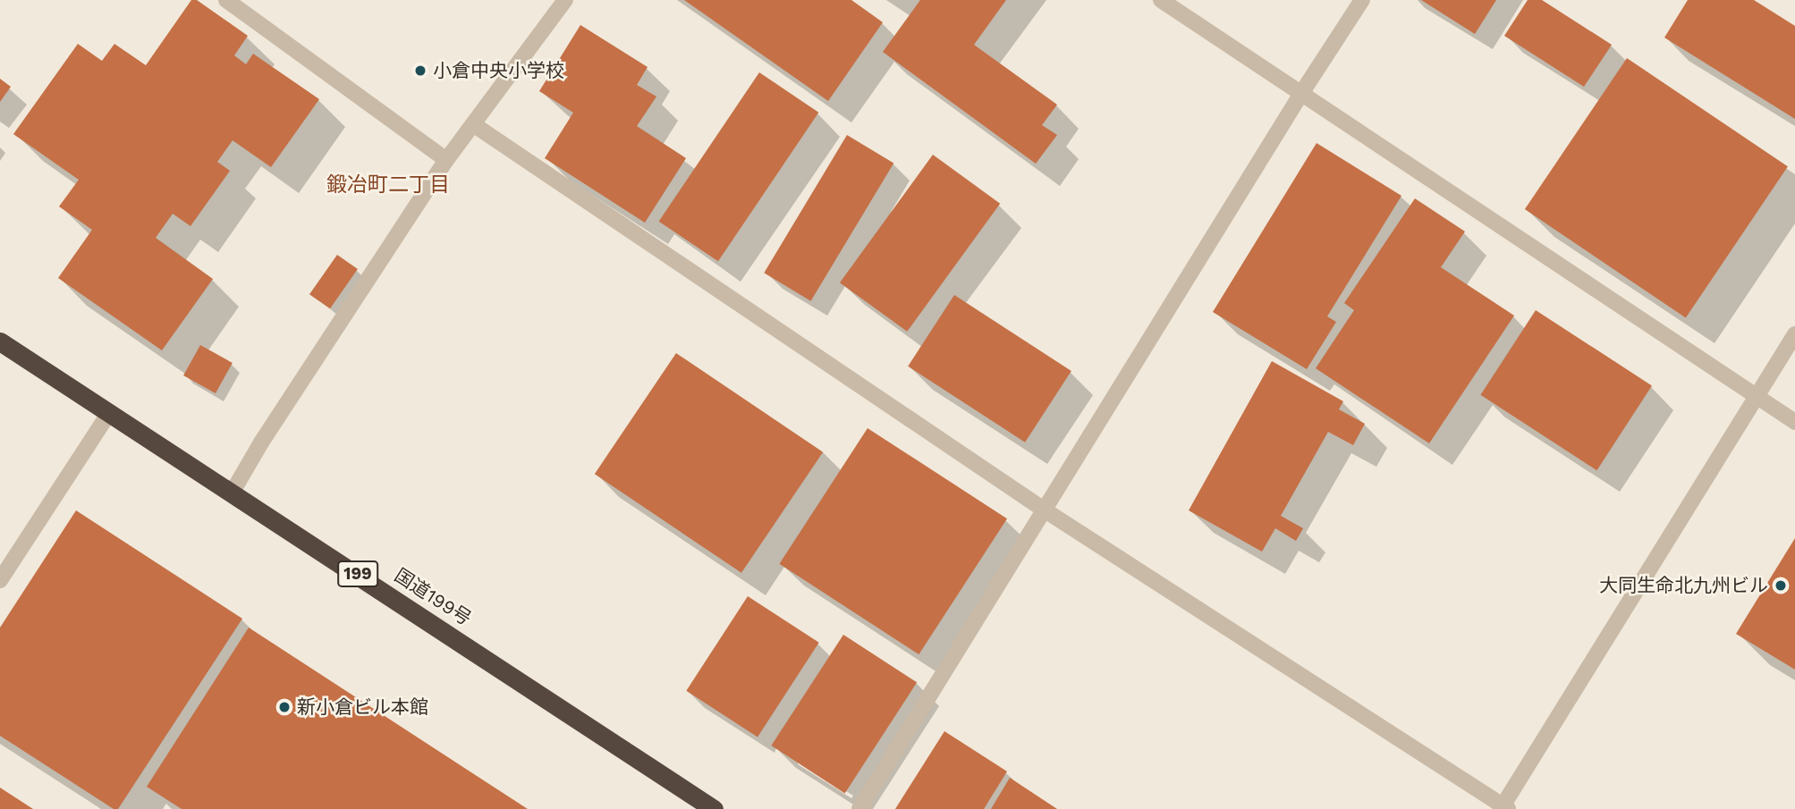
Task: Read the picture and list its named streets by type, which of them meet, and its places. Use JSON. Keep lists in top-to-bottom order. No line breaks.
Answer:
{"streets":{"highway":["199","国道199号"]},"districts":["鍛冶町二丁目"],"places":["小倉中央小学校","大同生命北九州ビル","新小倉ビル本館"]}
